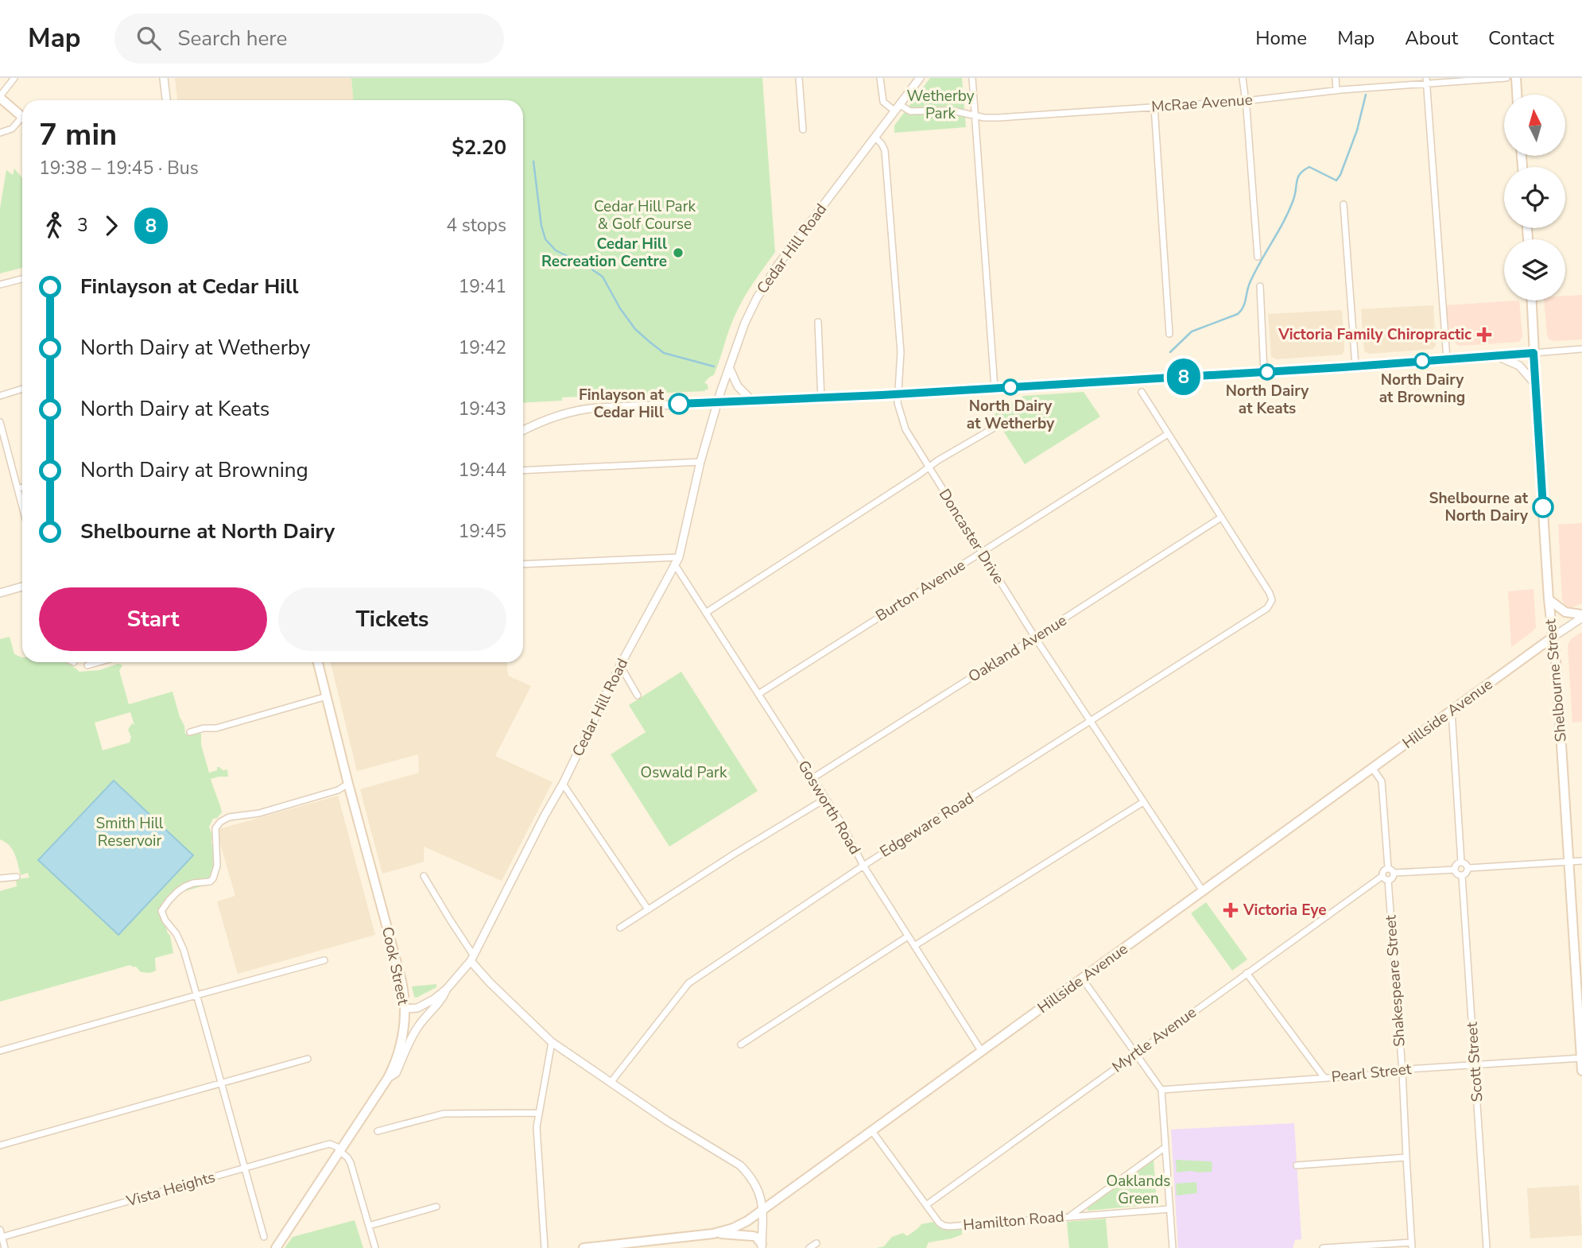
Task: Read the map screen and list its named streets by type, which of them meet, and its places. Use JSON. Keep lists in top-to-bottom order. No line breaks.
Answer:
{"streets":{"main road":["Shelbourne Street","Hillside Avenue","Cook Street"],"street":["McRae Avenue","Cedar Hill Road","Doncaster Drive","Burton Avenue","Oakland Avenue","Gosworth Road","Edgeware Road","Shakespeare Street","Myrtle Avenue","Scott Street","Pearl Street","Vista Heights","Hamilton Road"]},"crossings":[["McRae Avenue","Cedar Hill Road"],["Cedar Hill Road","Doncaster Drive"],["Cedar Hill Road","Gosworth Road"],["Doncaster Drive","Burton Avenue"],["Doncaster Drive","Oakland Avenue"],["Doncaster Drive","Hillside Avenue"],["Doncaster Drive","Edgeware Road"],["Burton Avenue","Gosworth Road"],["Oakland Avenue","Gosworth Road"],["Oakland Avenue","Edgeware Road"],["Shelbourne Street","Hillside Avenue"],["Shelbourne Street","Pearl Street"],["Hillside Avenue","Gosworth Road"],["Hillside Avenue","Hamilton Road"],["Gosworth Road","Edgeware Road"],["Cook Street","Vista Heights"],["Shakespeare Street","Myrtle Avenue"],["Shakespeare Street","Pearl Street"],["Myrtle Avenue","Hamilton Road"],["Scott Street","Pearl Street"]],"parks":["Wetherby Park","Cedar Hill Park & Golf Course","Oswald Park","Smith Hill Reservoir","Oaklands Green"],"places":{"other":["Cedar Hill Recreation Centre","North Dairy at Browning","North Dairy at Keats","North Dairy at Wetherby","Finlayson at Cedar Hill","Shelbourne at North Dairy"],"health":["Victoria Family Chiropractic","Victoria Eye"]},"lines":["bus line 8"],"north":"top","page":{"header":"Map","search":"Search here","nav":["Home","Map","About","Contact"],"on_map":"8","heading":["7 min","19:38 – 19:45 · Bus","$2.20"],"legs":["3","8","4 stops"],"list":[{"name":"Finlayson at Cedar Hill","value":"19:41"},{"name":"North Dairy at Wetherby","value":"19:42"},{"name":"North Dairy at Keats","value":"19:43"},{"name":"North Dairy at Browning","value":"19:44"},{"name":"Shelbourne at North Dairy","value":"19:45"}],"buttons":["Start","Tickets"]}}
